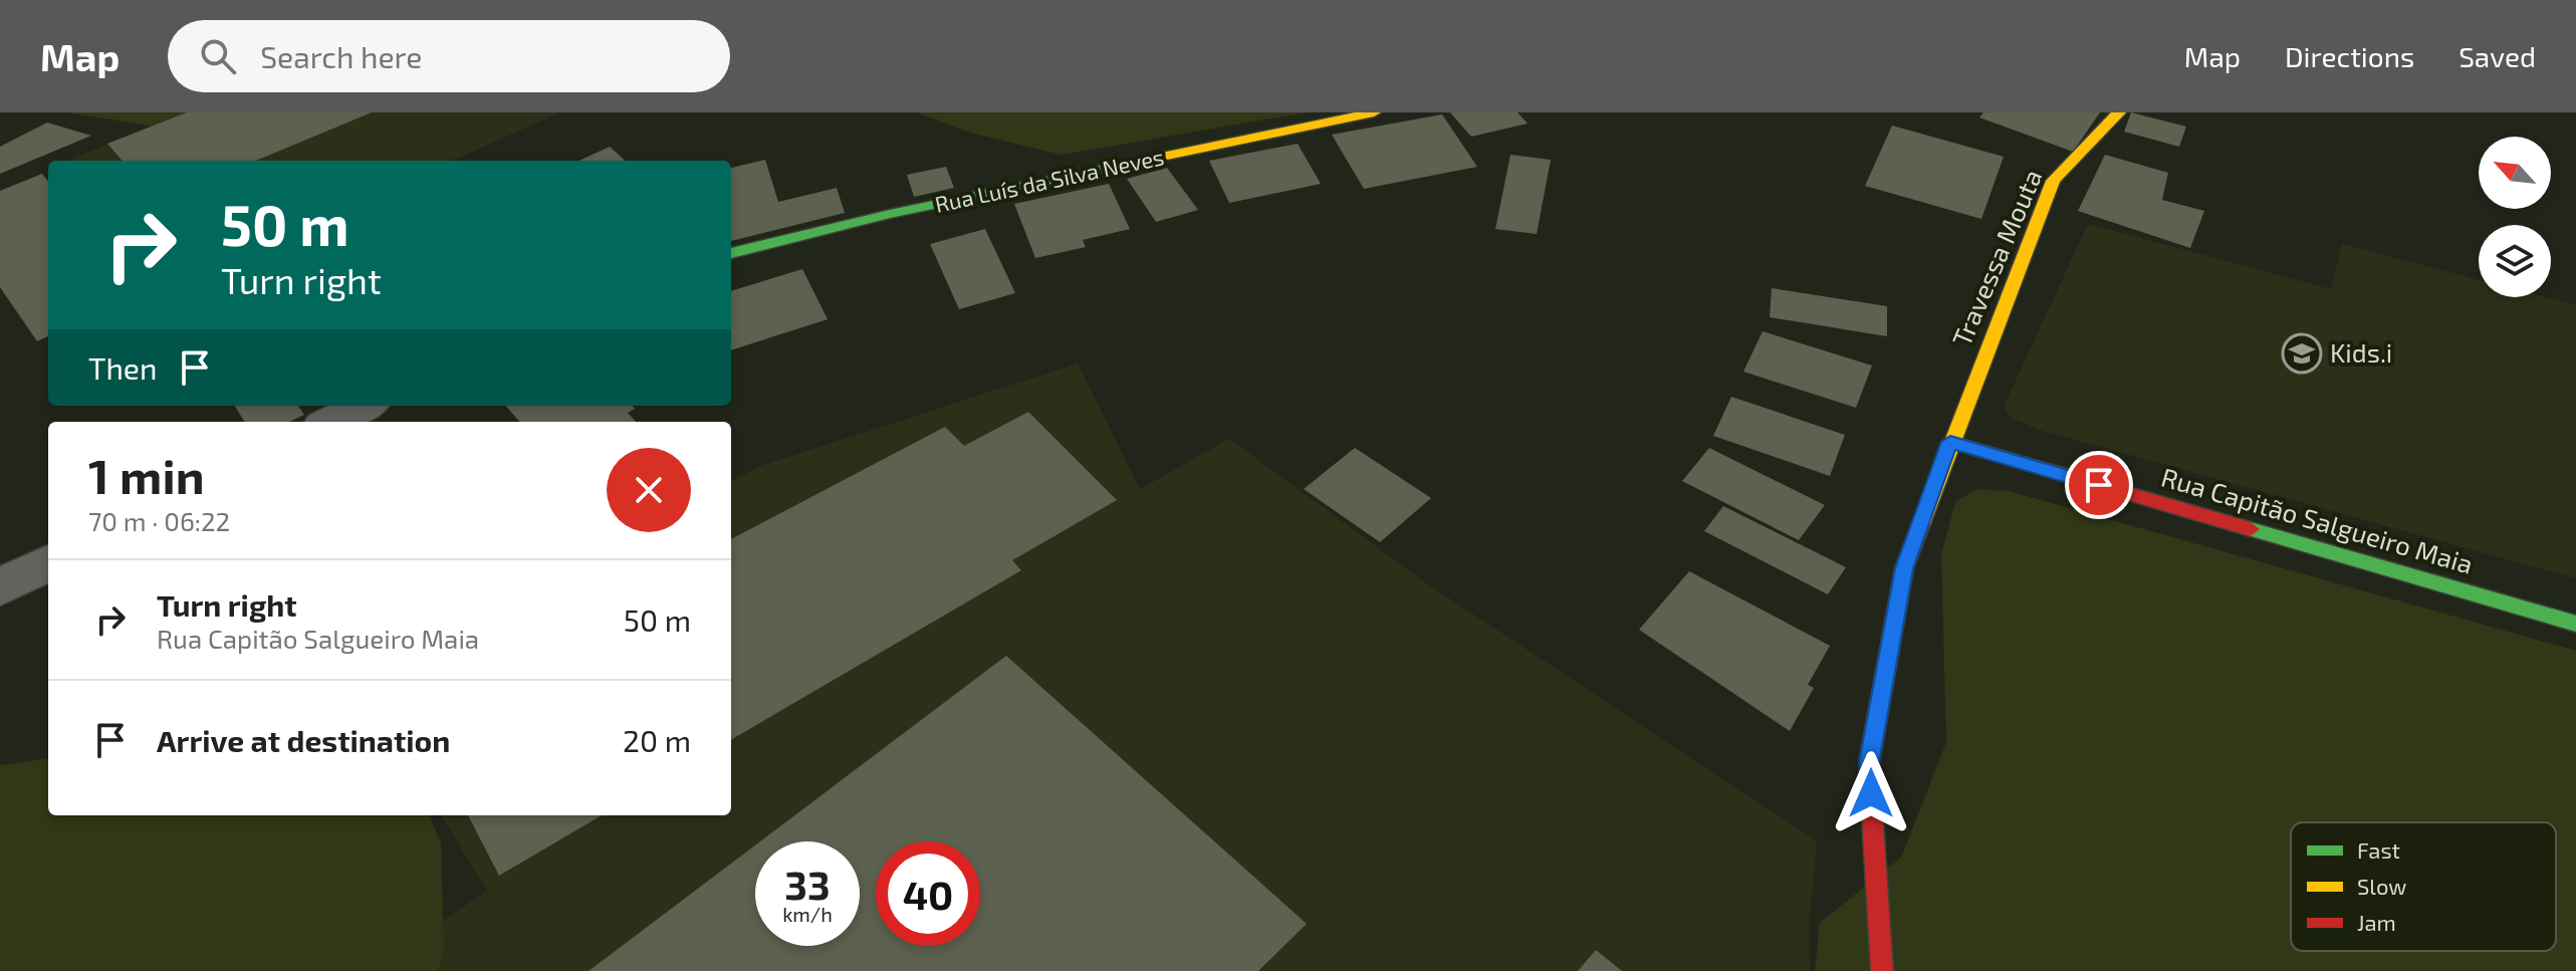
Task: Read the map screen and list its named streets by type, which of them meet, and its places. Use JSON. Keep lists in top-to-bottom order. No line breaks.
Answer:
{"streets":{"street":["Rua Luís da Silva Neves","Travessa Mouta","Rua Capitão Salgueiro Maia"]},"crossings":[["Travessa Mouta","Rua Capitão Salgueiro Maia"]],"places":{"school or university":["Kids.i"]},"legend":["Fast","Slow","Jam"],"north":"top left","page":{"header":"Map","search":"Search here","nav":["Map","Directions","Saved"],"turn":["50 m","Turn right"],"then":"Then","heading":["1 min","70 m · 06:22"],"list":[{"name":"Turn right","note":"Rua Capitão Salgueiro Maia","value":"50 m"},{"name":"Arrive at destination","value":"20 m"}],"speed":"33 km/h","limit":"40"}}
